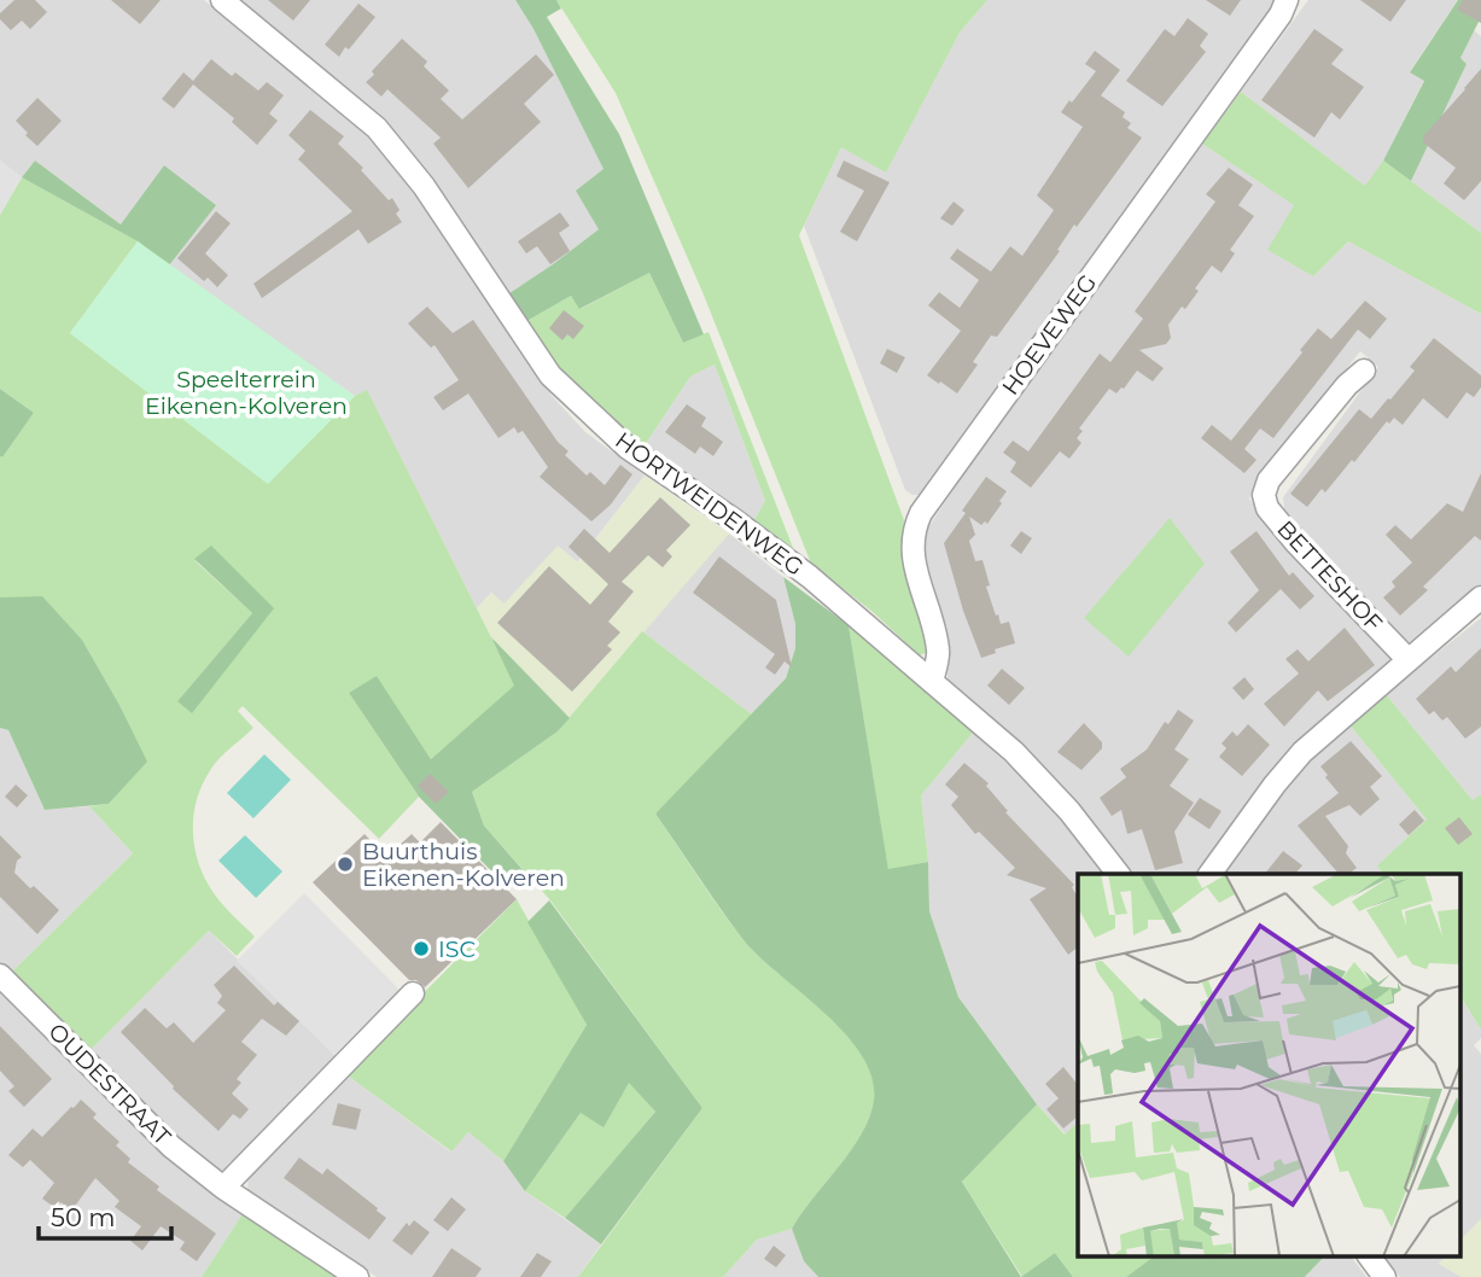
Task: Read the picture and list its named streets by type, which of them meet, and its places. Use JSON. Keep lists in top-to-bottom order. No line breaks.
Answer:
{"streets":{"street":["HOEVEWEG","HORTWEIDENWEG","BETTESHOF","OUDESTRAAT"]},"crossings":[["HOEVEWEG","HORTWEIDENWEG"]],"parks":["Speelterrein Eikenen-Kolveren"],"places":["Buurthuis Eikenen-Kolveren","ISC"],"scale_bar":"50 m"}
